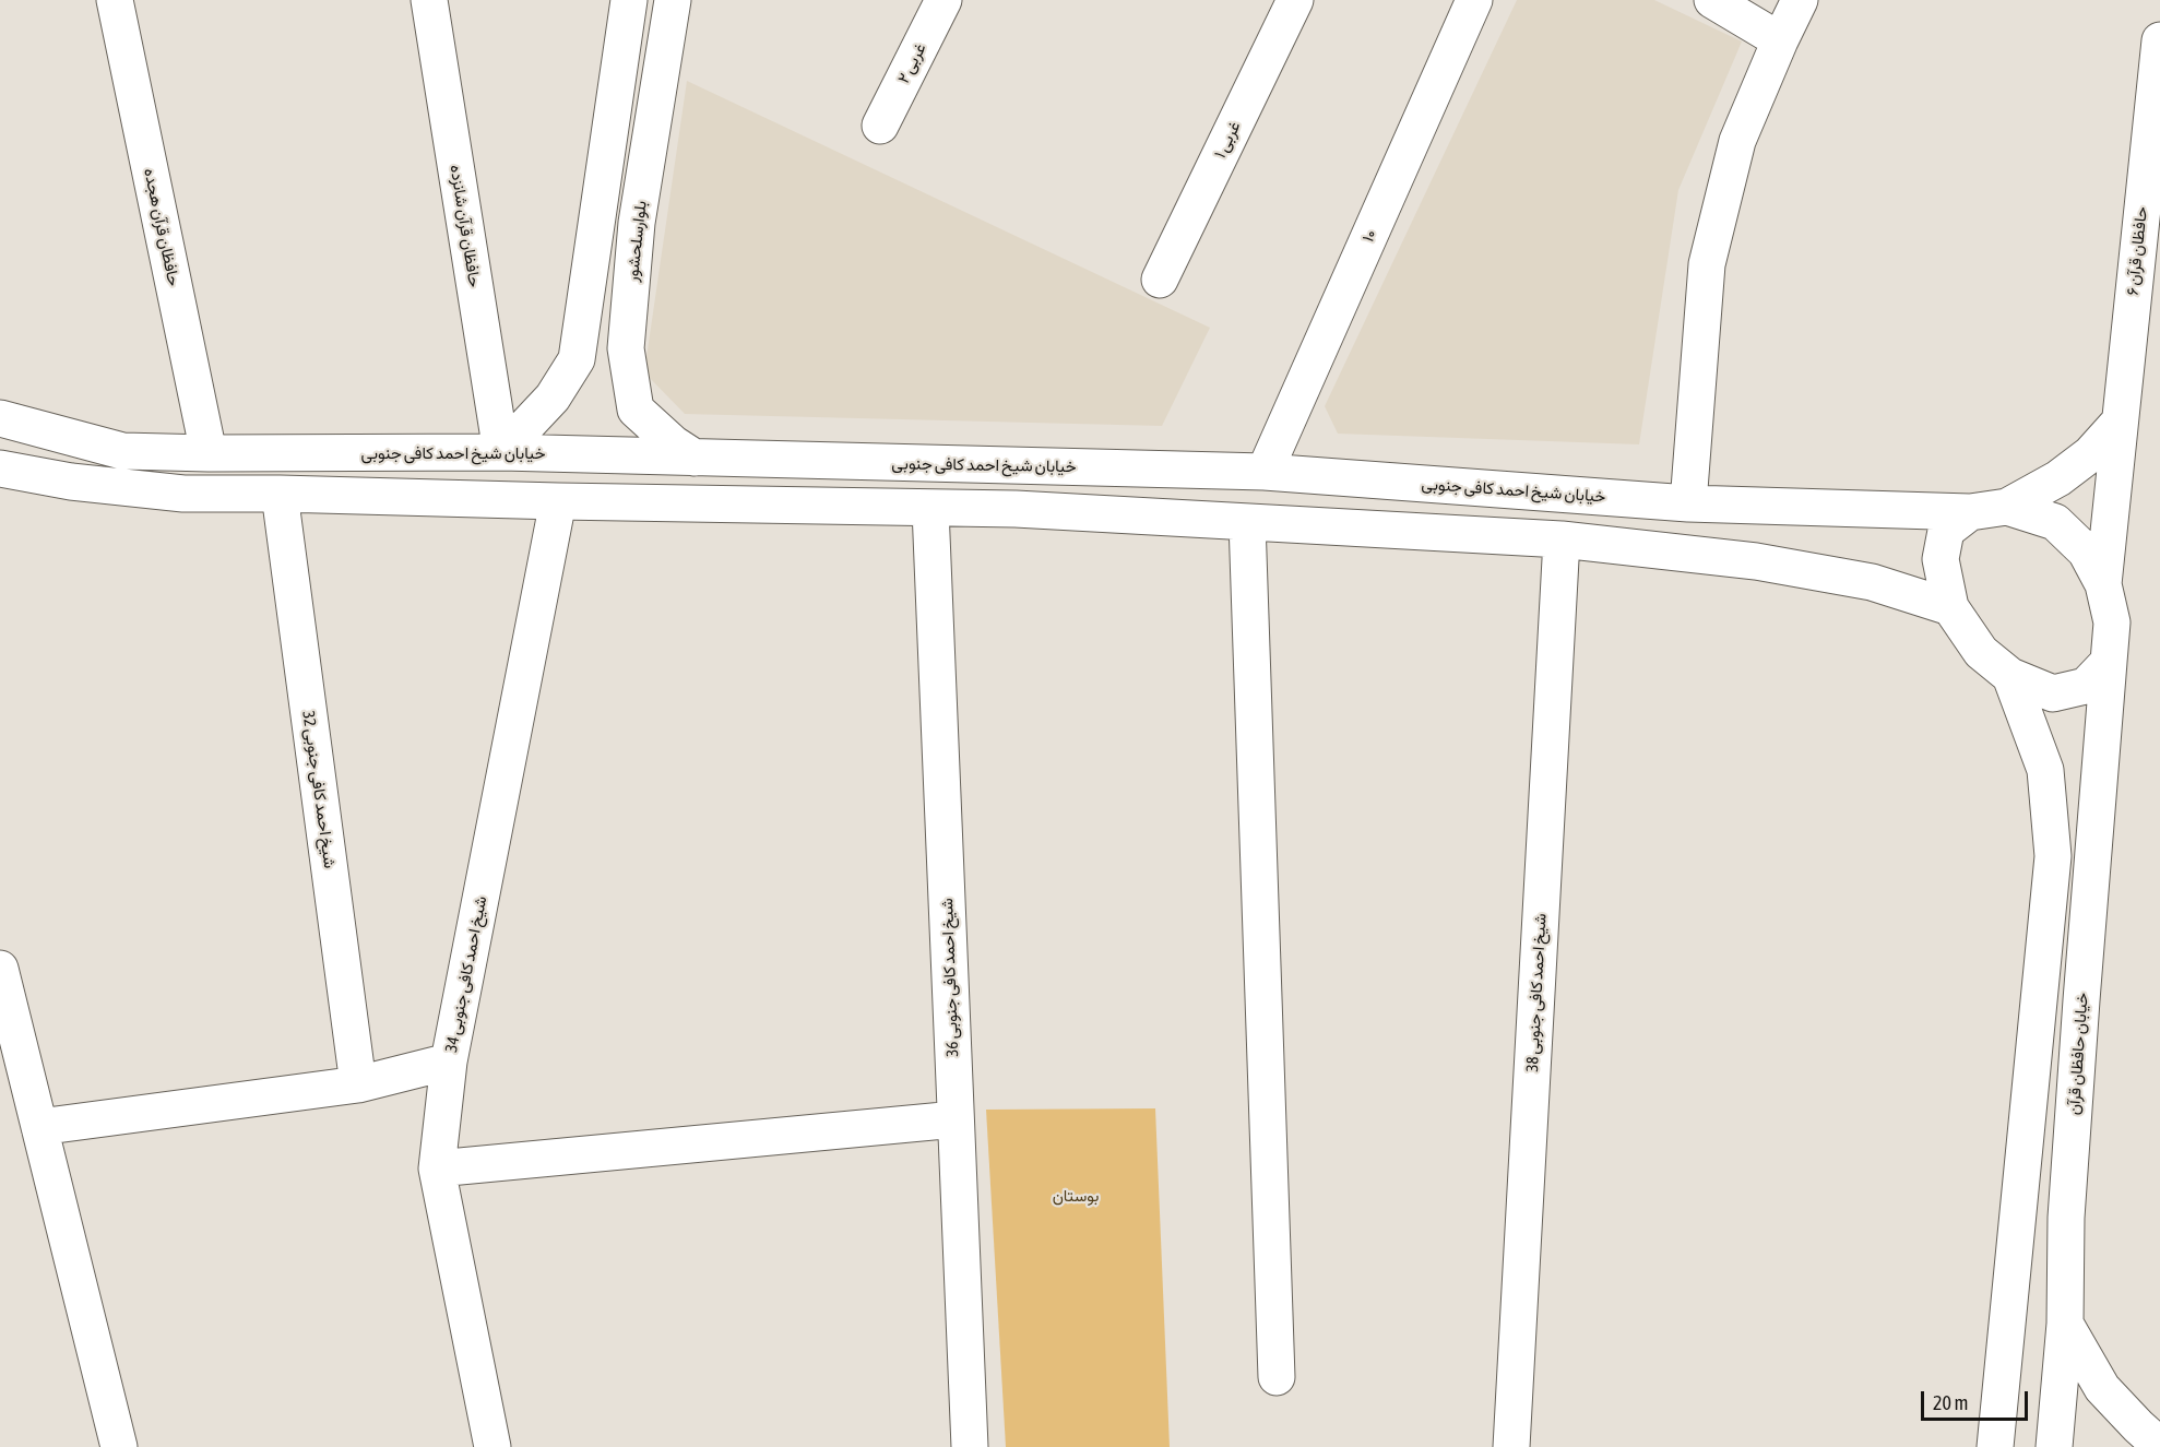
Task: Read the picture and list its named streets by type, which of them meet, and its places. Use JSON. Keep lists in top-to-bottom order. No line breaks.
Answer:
{"streets":{"street":["۲ غربی","۱ غربی","حافظان قرآن شانزده","حافظان قرآن هجده","۱۰","بلوارسلحشور","حافظان قرآن ۶","خیابان شیخ احمد کافی جنوبی","شیخ احمد کافی جنوبی 32","شیخ احمد کافی جنوبی 34","شیخ احمد کافی جنوبی 36","شیخ احمد کافی جنوبی 38","خیابان حافظان قرآن"]},"crossings":[["حافظان قرآن شانزده","خیابان شیخ احمد کافی جنوبی"],["حافظان قرآن هجده","خیابان شیخ احمد کافی جنوبی"],["۱۰","خیابان شیخ احمد کافی جنوبی"],["بلوارسلحشور","خیابان شیخ احمد کافی جنوبی"],["حافظان قرآن ۶","خیابان شیخ احمد کافی جنوبی"],["حافظان قرآن ۶","خیابان حافظان قرآن"],["خیابان شیخ احمد کافی جنوبی","خیابان حافظان قرآن"]],"parks":["بوستان"],"scale_bar":"20 m"}
